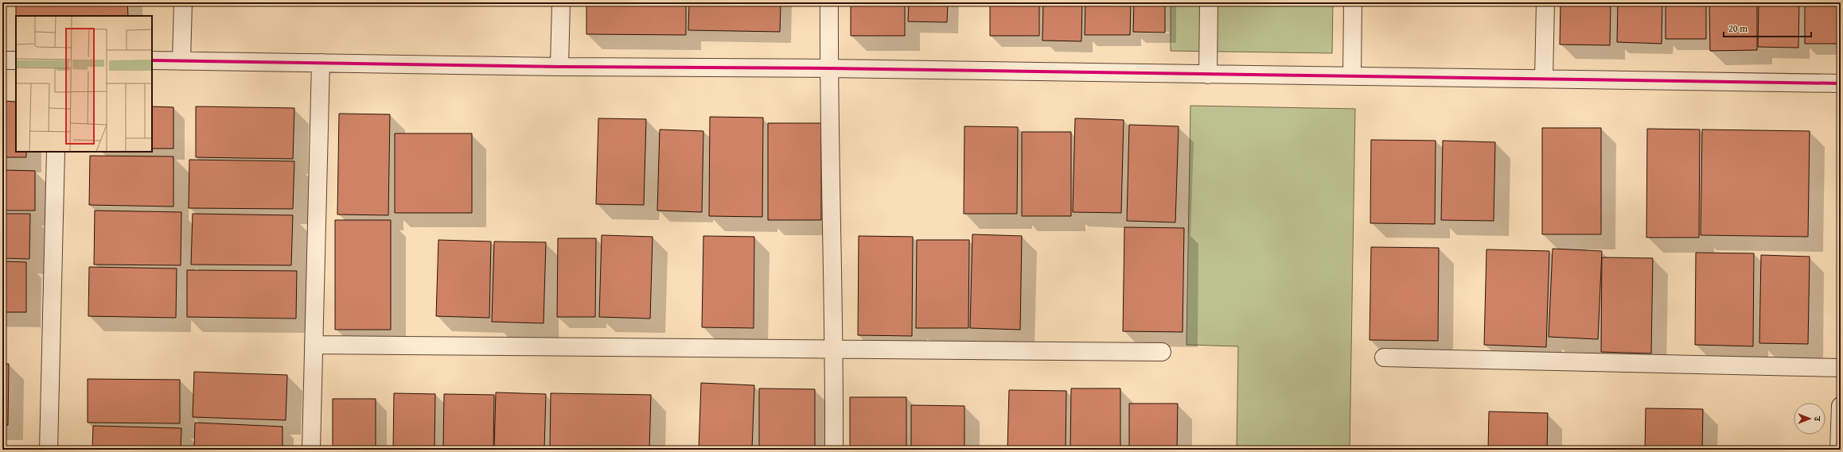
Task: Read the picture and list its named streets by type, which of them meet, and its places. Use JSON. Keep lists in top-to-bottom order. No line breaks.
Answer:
{"scale_bar":"20 m","north":"right"}
